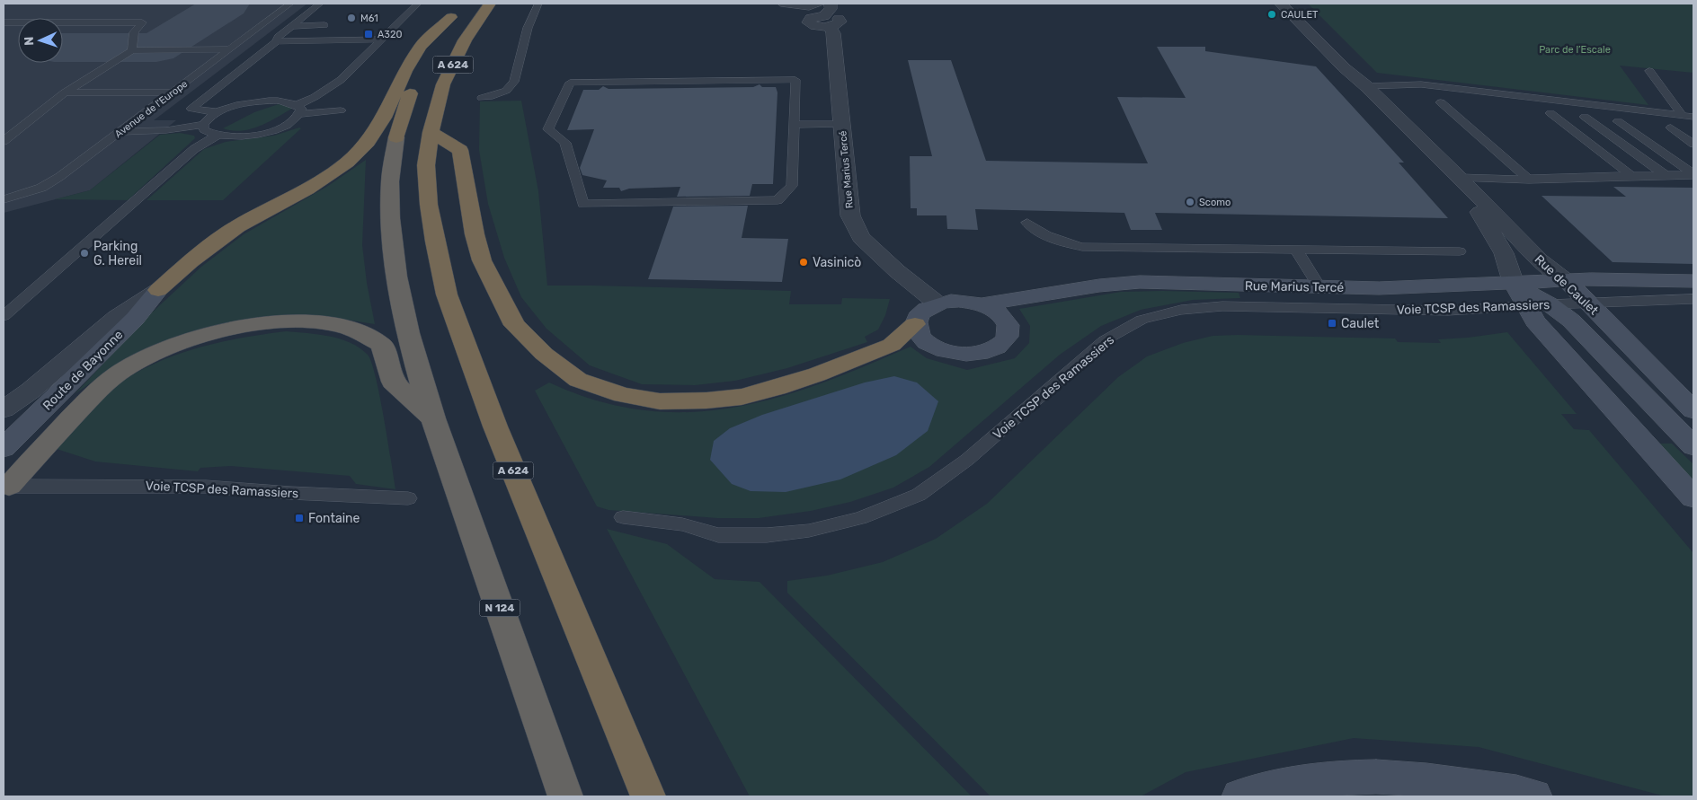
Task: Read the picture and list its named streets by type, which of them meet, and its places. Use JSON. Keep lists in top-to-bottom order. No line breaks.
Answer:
{"streets":{"highway":["A 624","N 124"],"main road":["Rue Marius Tercé","Rue de Caulet","Route de Bayonne"],"lane":["Avenue de l'Europe","Voie TCSP des Ramassiers"]},"crossings":[["A 624","Route de Bayonne"],["A 624","N 124"],["Rue Marius Tercé","Rue de Caulet"],["Rue de Caulet","Voie TCSP des Ramassiers"]],"parks":["Parc de l’Escale"],"places":{"other":["CAULET","M61","Scomo","Parking G. Hereil","Vasinicò"],"transit":["A320","Caulet","Fontaine"]},"north":"left"}
